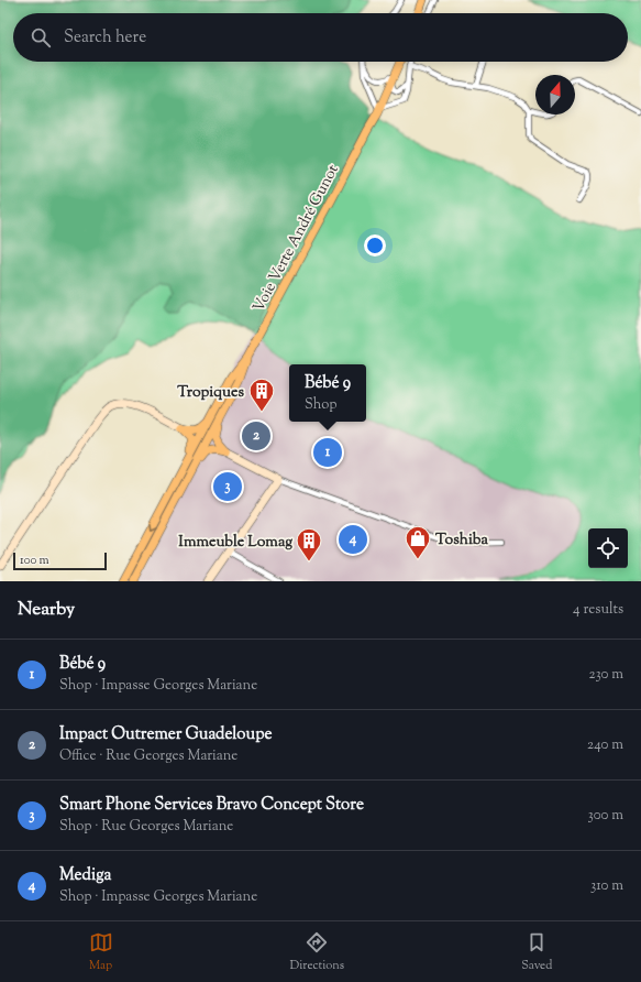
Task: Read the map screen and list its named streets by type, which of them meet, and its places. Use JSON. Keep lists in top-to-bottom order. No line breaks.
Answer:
{"streets":{"main road":["Voie Verte André Gunot"]},"places":{"building":["Tropiques","Immeuble Lomag"],"shop":["Toshiba"]},"scale_bar":"100 m","north":"top","page":{"search":"Search here","popup":["Bébé 9","Shop"],"pins":["2","1","3","4"],"scale":"100 m","heading":["Nearby","4 results"],"list":[{"mark":"1","name":"Bébé 9","note":"Shop · Impasse Georges Mariane","value":"230 m"},{"mark":"2","name":"Impact Outremer Guadeloupe","note":"Office · Rue Georges Mariane","value":"240 m"},{"mark":"3","name":"Smart Phone Services Bravo Concept Store","note":"Shop · Rue Georges Mariane","value":"300 m"},{"mark":"4","name":"Mediga","note":"Shop · Impasse Georges Mariane","value":"310 m"}],"nav":["Map","Directions","Saved"]}}
